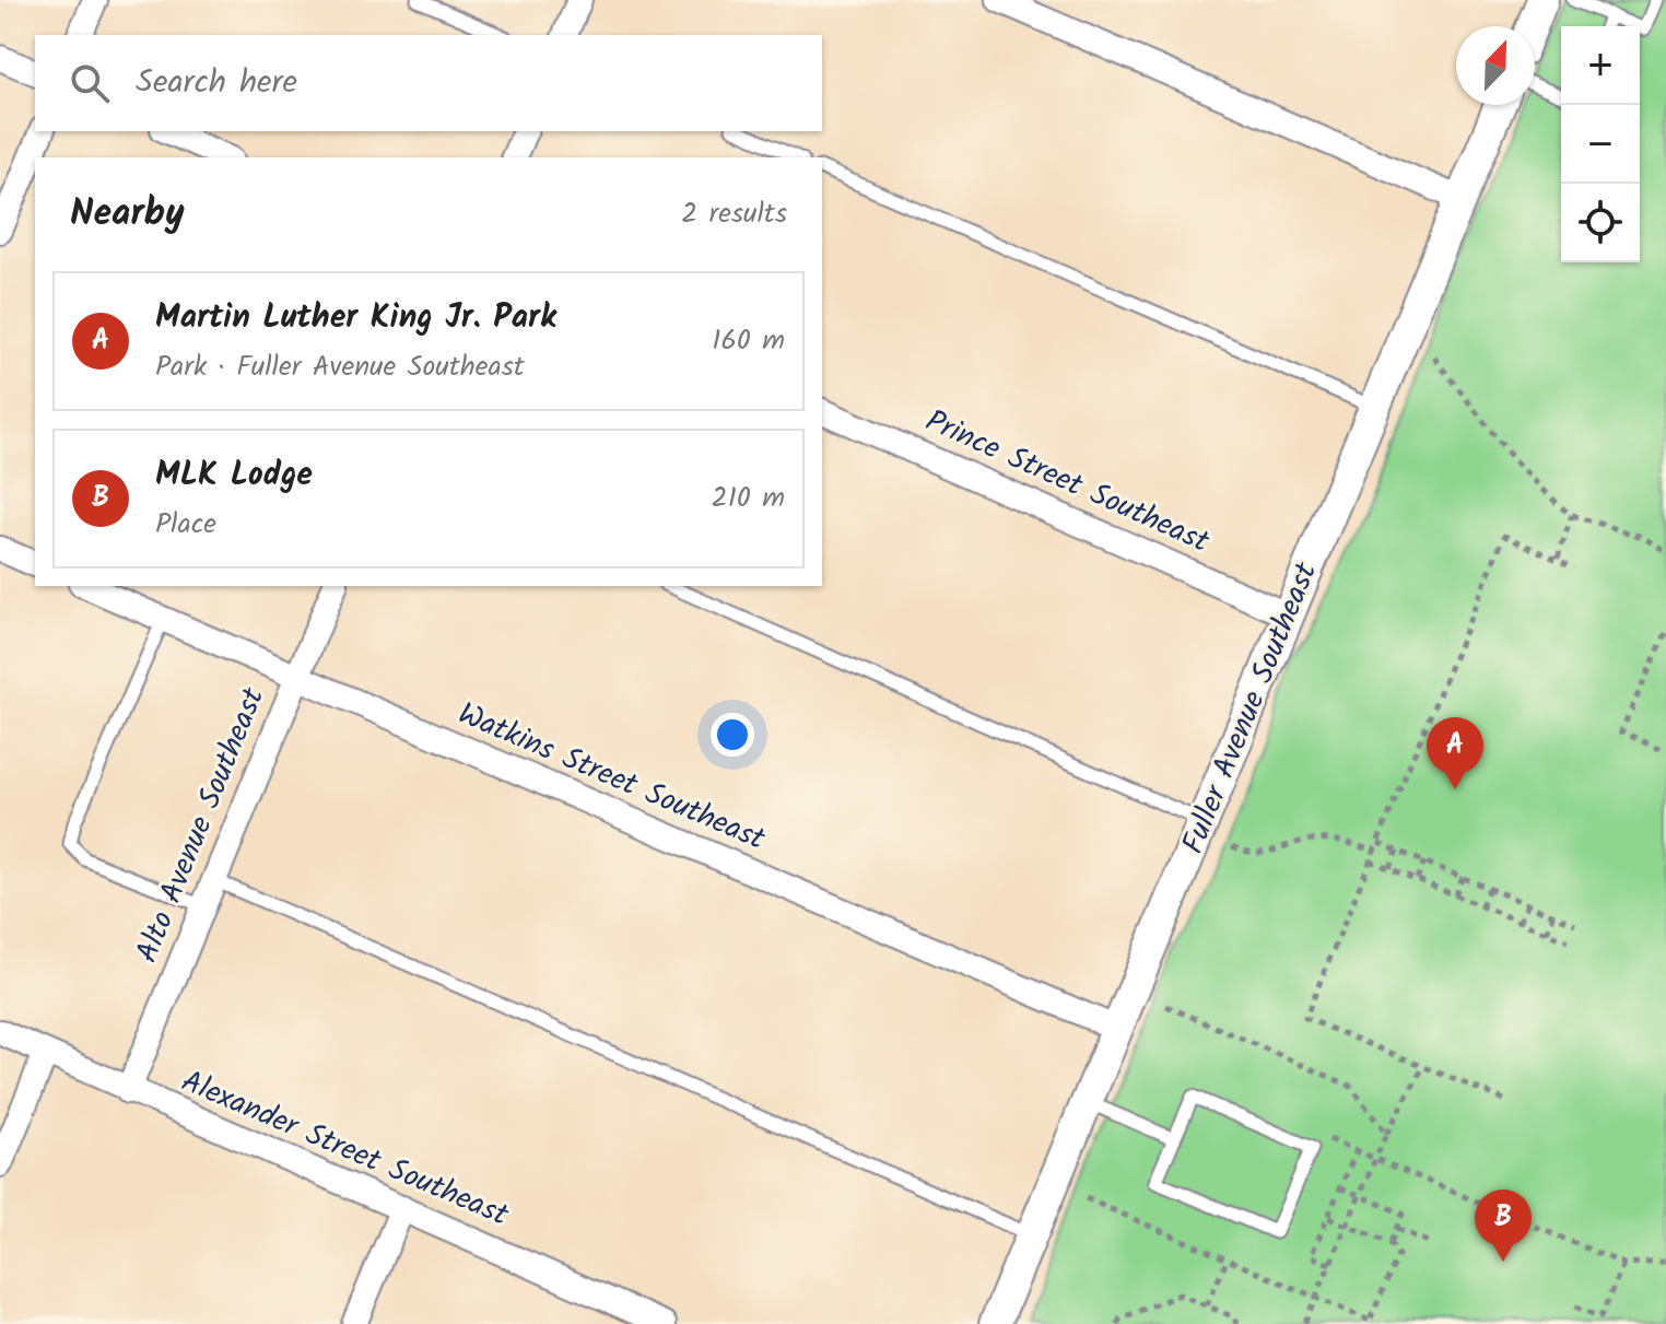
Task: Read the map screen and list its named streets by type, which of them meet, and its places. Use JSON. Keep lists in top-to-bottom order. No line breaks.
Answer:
{"streets":{"street":["Prince Street Southeast","Fuller Avenue Southeast","Watkins Street Southeast","Alto Avenue Southeast","Alexander Street Southeast"]},"crossings":[["Prince Street Southeast","Fuller Avenue Southeast"],["Fuller Avenue Southeast","Watkins Street Southeast"],["Watkins Street Southeast","Alto Avenue Southeast"],["Alto Avenue Southeast","Alexander Street Southeast"]],"north":"top right","page":{"map_buttons":["+","−"],"search":"Search here","heading":["Nearby","2 results"],"list":[{"mark":"A","name":"Martin Luther King Jr. Park","note":"Park · Fuller Avenue Southeast","value":"160 m"},{"mark":"B","name":"MLK Lodge","note":"Place","value":"210 m"}],"pins":["A","B"]}}
